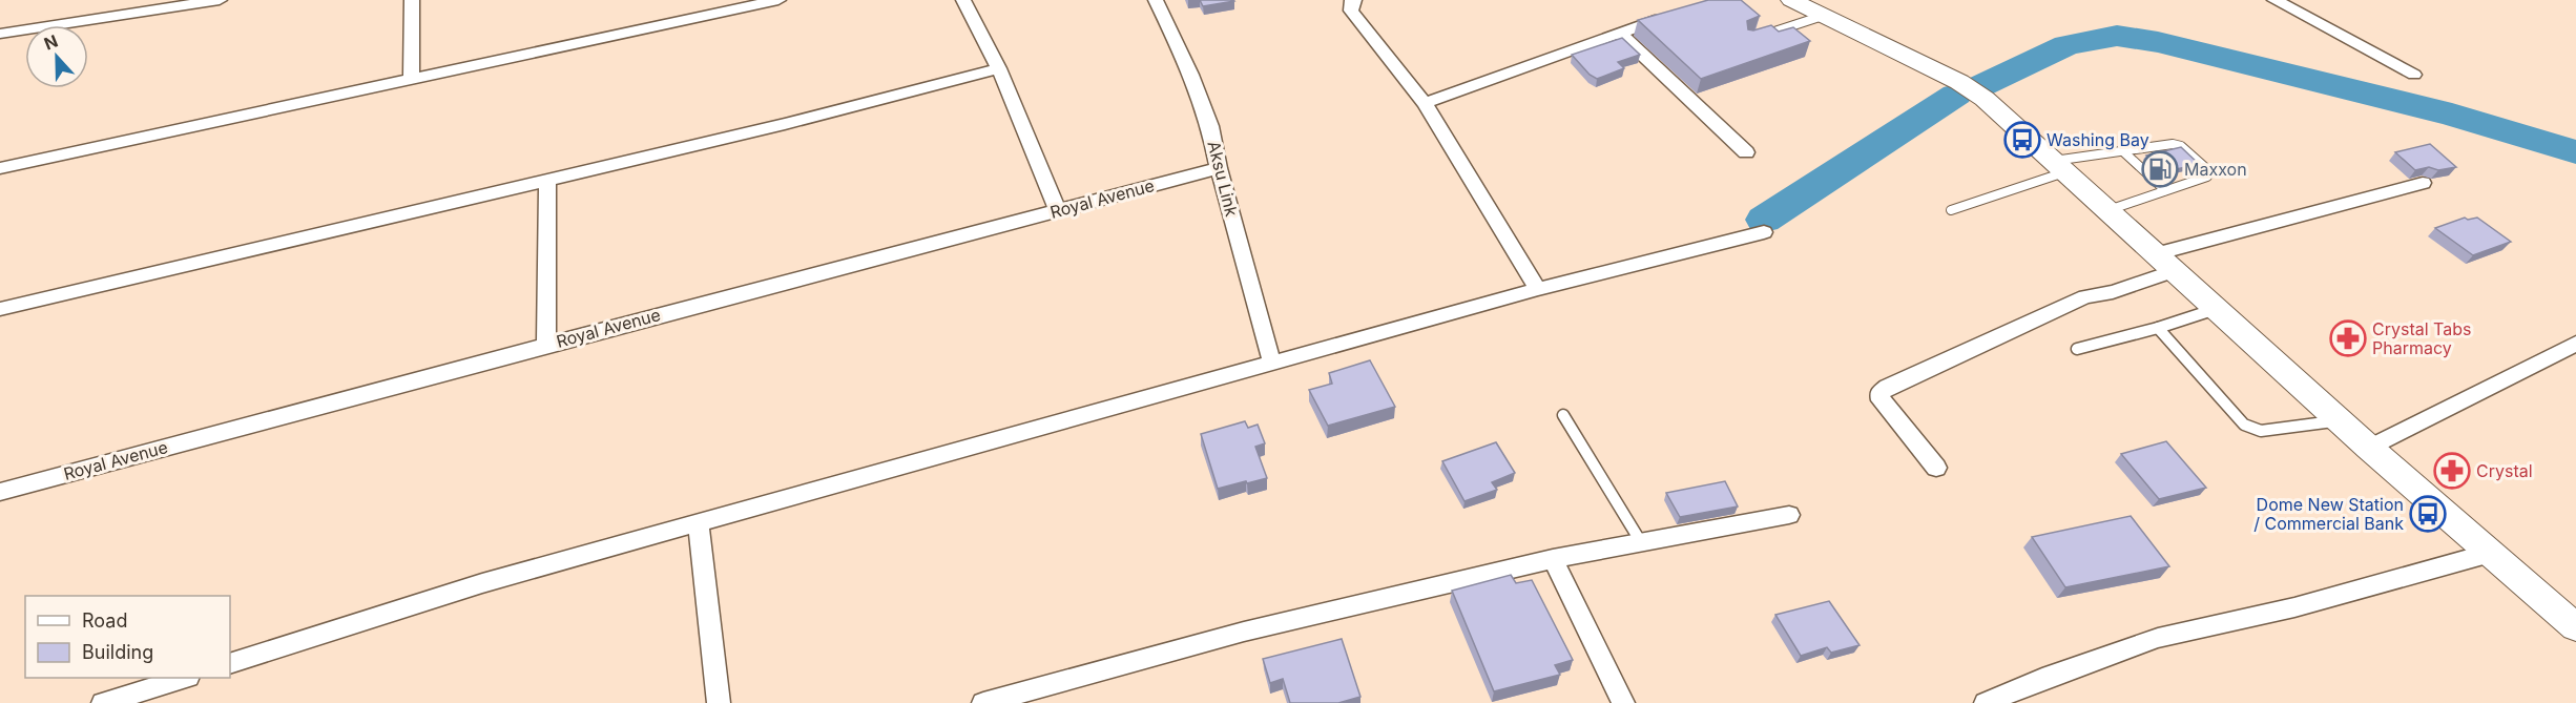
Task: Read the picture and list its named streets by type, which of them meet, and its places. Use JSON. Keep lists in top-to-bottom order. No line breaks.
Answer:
{"streets":{"street":["Aksu Link","Royal Avenue"]},"crossings":[["Aksu Link","Royal Avenue"]],"places":{"bus stop":["Washing Bay","Dome New Station / Commercial Bank"],"fuel station":["Maxxon"],"pharmacy":["Crystal Tabs Pharmacy","Crystal"]},"legend":["Road","Building"],"north":"top"}
